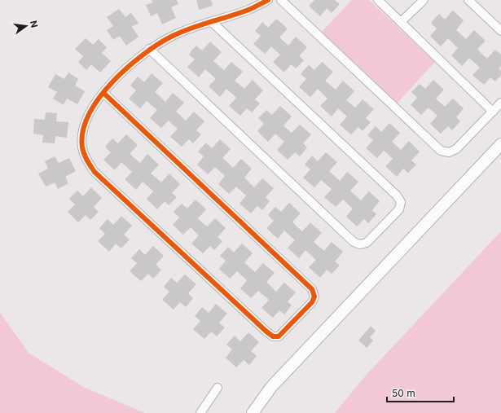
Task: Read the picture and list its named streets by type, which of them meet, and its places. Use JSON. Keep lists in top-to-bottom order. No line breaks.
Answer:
{"scale_bar":"50 m","north":"right"}
